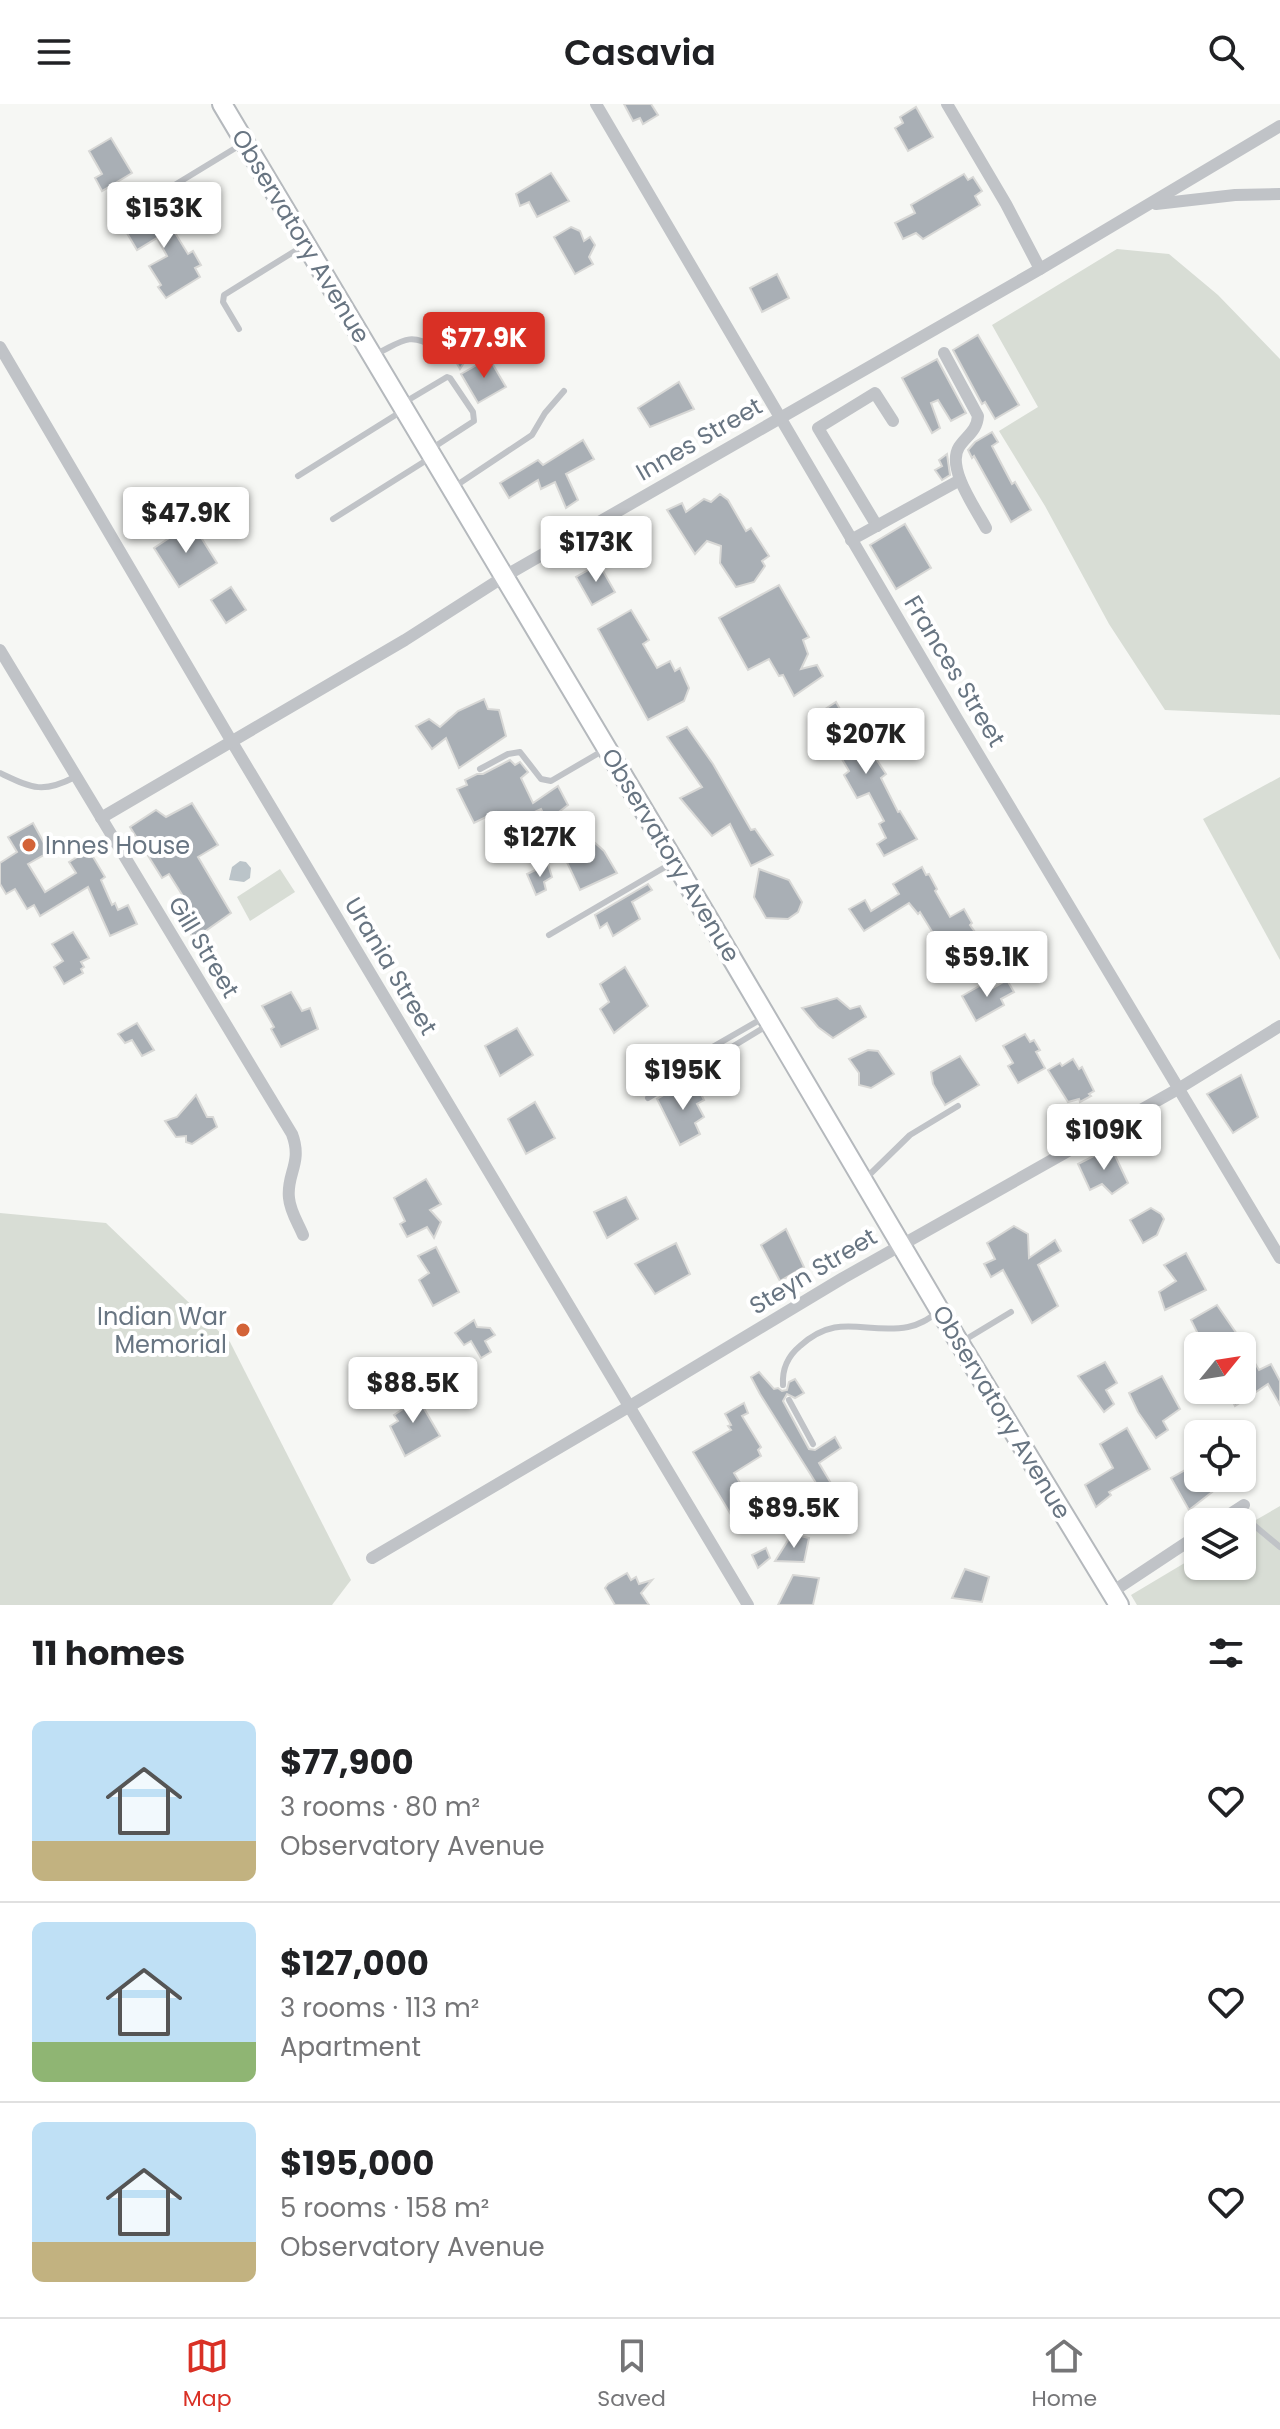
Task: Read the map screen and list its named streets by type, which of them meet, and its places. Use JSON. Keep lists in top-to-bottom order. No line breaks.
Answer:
{"streets":{"main road":["Observatory Avenue"],"street":["Innes Street","Frances Street","Gill Street","Urania Street","Steyn Street"]},"crossings":[["Observatory Avenue","Innes Street"],["Observatory Avenue","Steyn Street"],["Innes Street","Frances Street"],["Innes Street","Gill Street"],["Innes Street","Urania Street"],["Frances Street","Steyn Street"],["Urania Street","Steyn Street"]],"places":["Innes House","Indian War Memorial"],"north":"top right","page":{"header":"Casavia","price":["$153K","$77.9K","$47.9K","$173K","$207K","$127K","$59.1K","$195K","$109K","$88.5K","$89.5K"],"heading":"11 homes","list":[{"name":"$77,900","note":"3 rooms · 80 m² · Observatory Avenue"},{"name":"$127,000","note":"3 rooms · 113 m² · Apartment"},{"name":"$195,000","note":"5 rooms · 158 m² · Observatory Avenue"}],"tabs":["Map","Saved","Home"]}}
